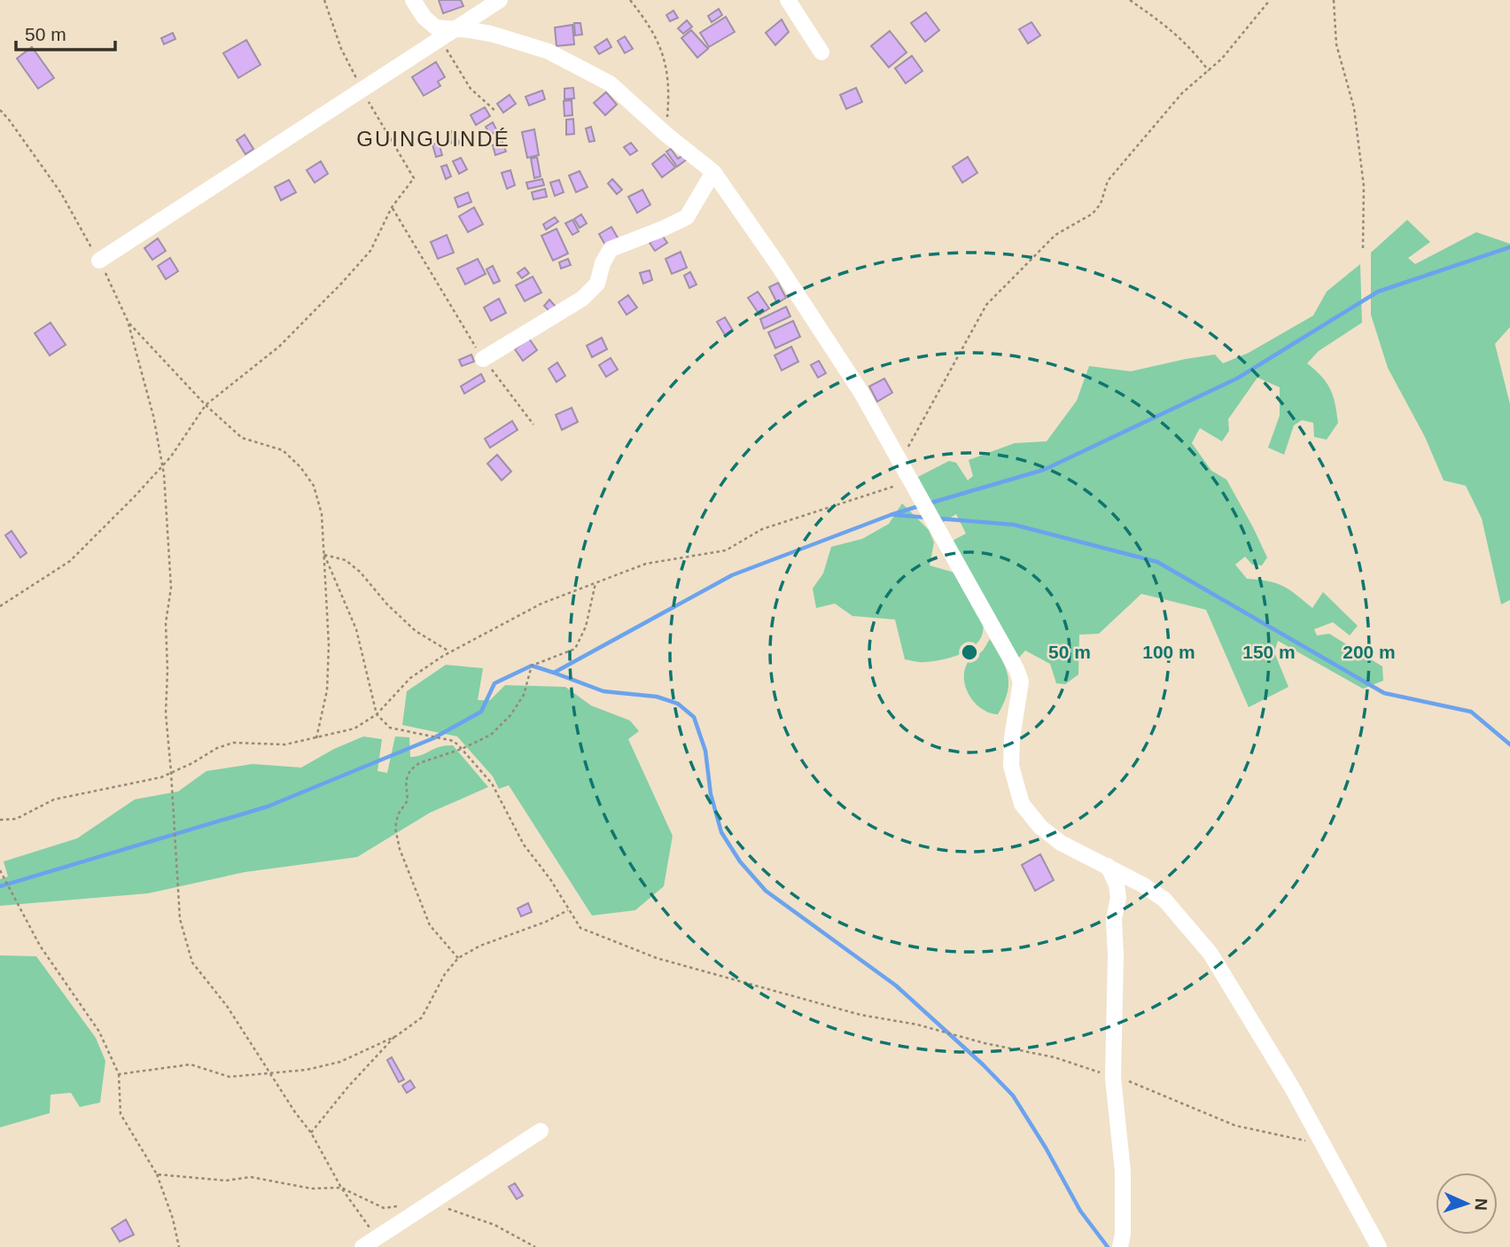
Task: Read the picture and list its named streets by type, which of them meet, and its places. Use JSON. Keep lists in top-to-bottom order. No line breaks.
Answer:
{"districts":["GUINGUINDÉ"],"scale_bar":"50 m","north":"right","rings":["50 m","100 m","150 m","200 m"]}
